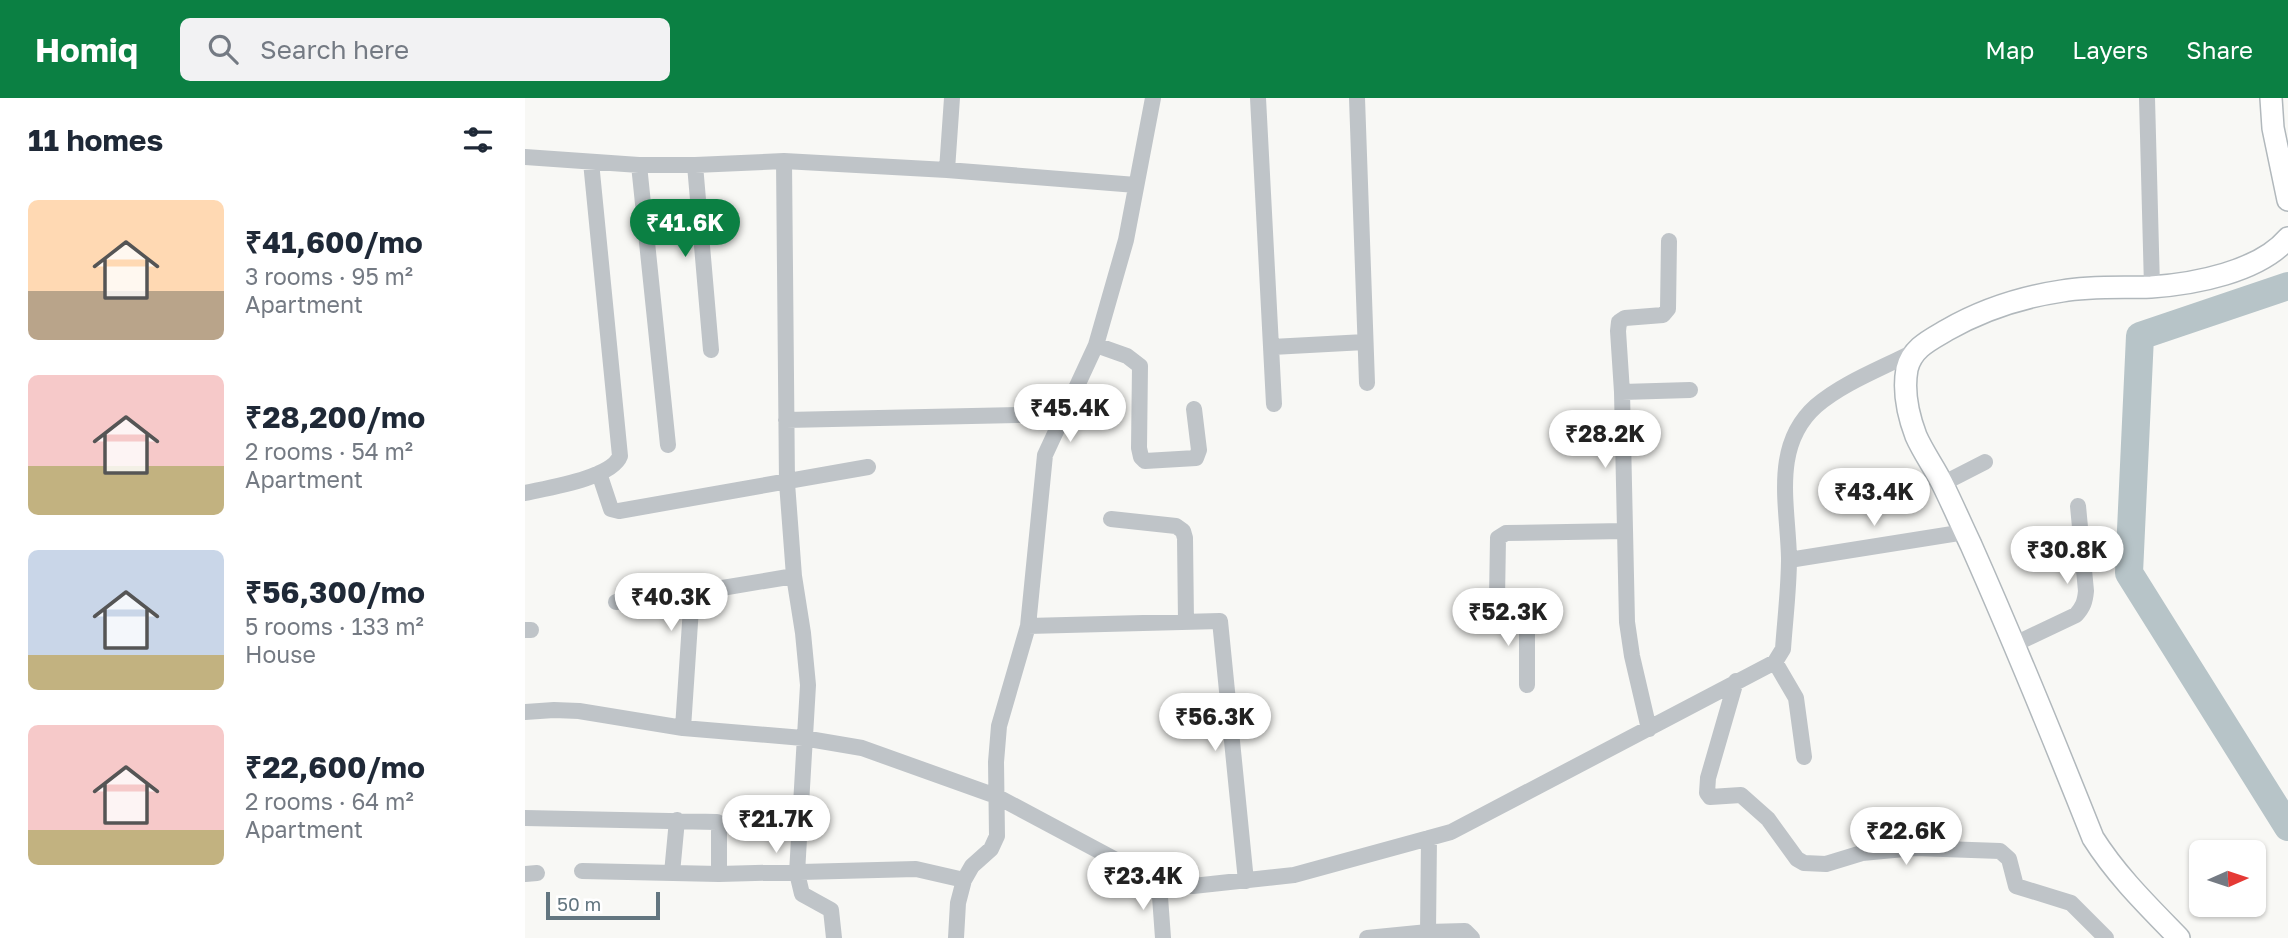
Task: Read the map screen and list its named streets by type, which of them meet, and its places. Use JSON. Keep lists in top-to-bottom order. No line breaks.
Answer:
{"scale_bar":"50 m","north":"right","page":{"header":"Homiq","search":"Search here","nav":["Map","Layers","Share"],"heading":"11 homes","list":[{"name":"₹41,600/mo","note":"3 rooms · 95 m² · Apartment"},{"name":"₹28,200/mo","note":"2 rooms · 54 m² · Apartment"},{"name":"₹56,300/mo","note":"5 rooms · 133 m² · House"},{"name":"₹22,600/mo","note":"2 rooms · 64 m² · Apartment"}],"price":["₹41.6K","₹45.4K","₹28.2K","₹43.4K","₹30.8K","₹40.3K","₹52.3K","₹56.3K","₹21.7K","₹22.6K","₹23.4K"],"scale":"50 m"}}
